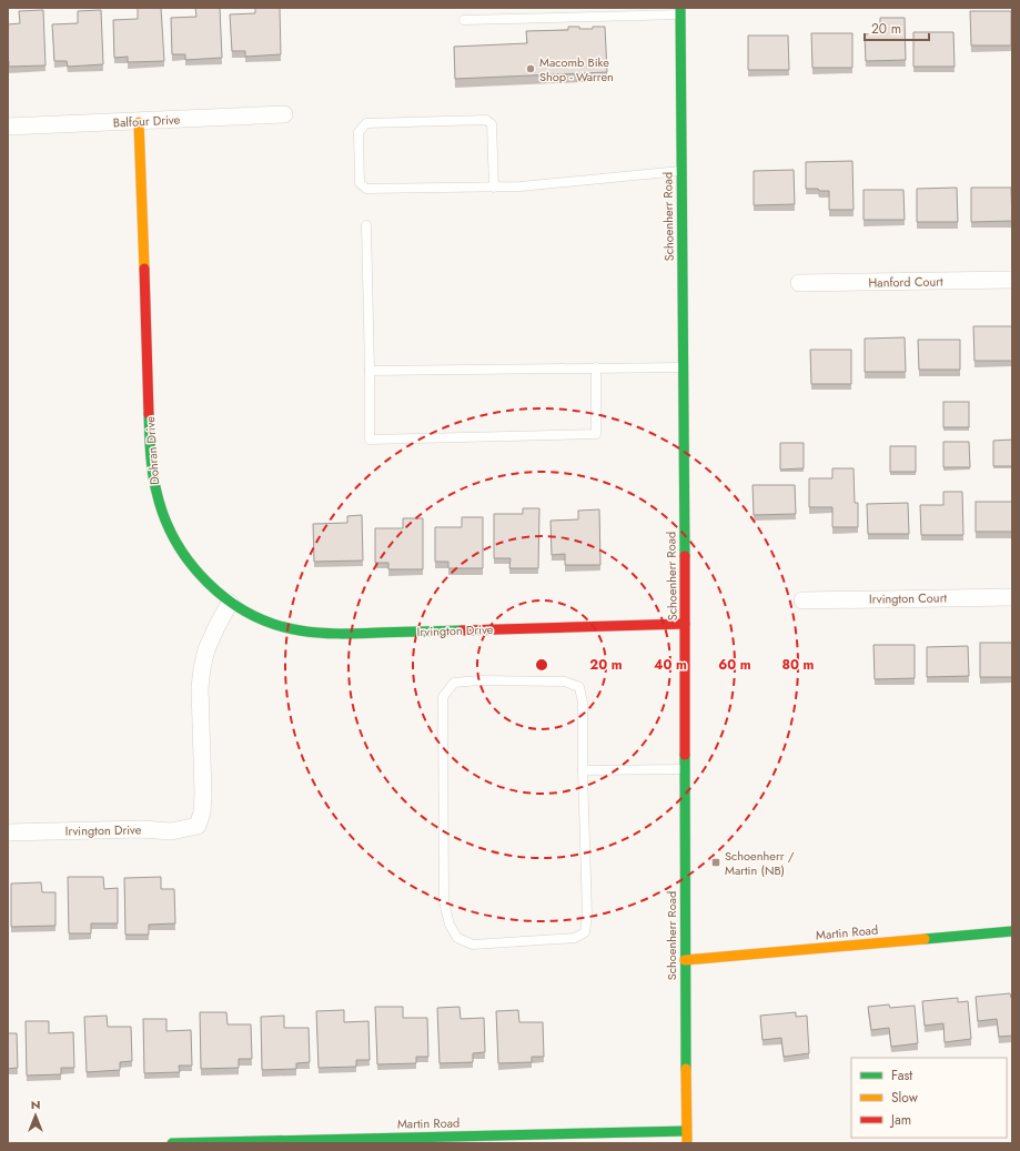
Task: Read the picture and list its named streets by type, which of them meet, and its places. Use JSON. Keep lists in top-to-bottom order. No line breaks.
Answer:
{"streets":{"street":["Balfour Drive","Schoenherr Road","Hanford Court","Dohran Drive","Irvington Court","Irvington Drive","Martin Road"]},"crossings":[["Balfour Drive","Dohran Drive"],["Schoenherr Road","Irvington Drive"],["Schoenherr Road","Martin Road"],["Dohran Drive","Irvington Drive"]],"places":{"other":["Macomb Bike Shop - Warren"],"transit":["Schoenherr / Martin (NB)"]},"legend":["Fast","Slow","Jam"],"scale_bar":"20 m","north":"top","rings":["20 m","40 m","60 m","80 m"]}
